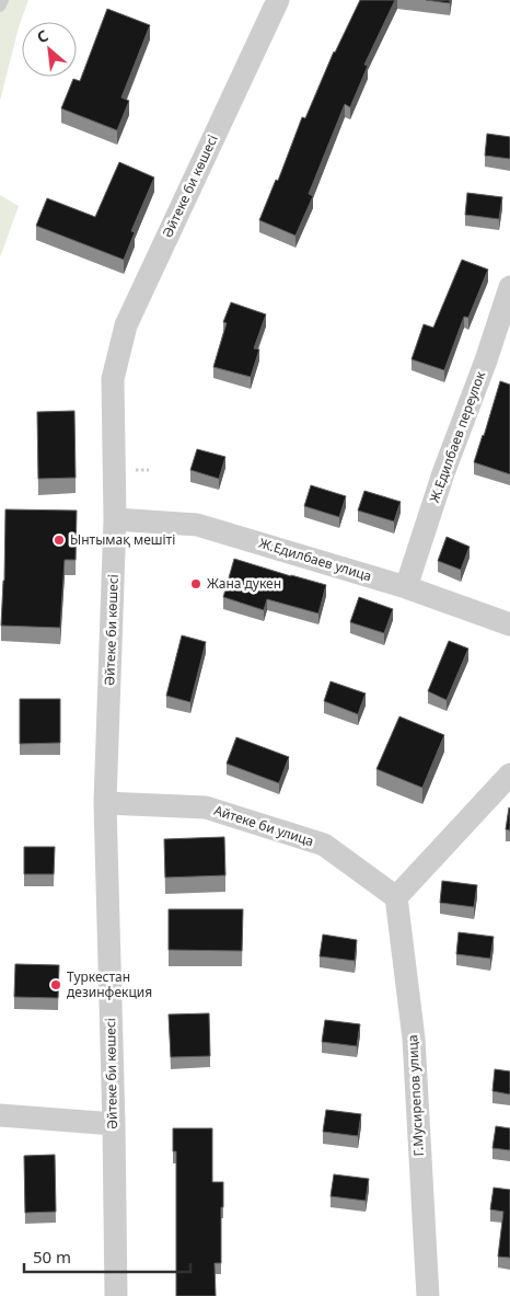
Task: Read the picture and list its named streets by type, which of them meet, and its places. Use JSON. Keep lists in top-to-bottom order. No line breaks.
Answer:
{"streets":{"street":["Әйтеке би көшесі","Ж.Едилбаев переулок","Ж.Едилбаев улица","Айтеке би улица","Г.Мусирепов улица"]},"crossings":[["Әйтеке би көшесі","Ж.Едилбаев улица"],["Әйтеке би көшесі","Айтеке би улица"],["Ж.Едилбаев переулок","Ж.Едилбаев улица"],["Айтеке би улица","Г.Мусирепов улица"]],"places":["Ынтымақ мешіті","Жана дукен","Туркестан дезинфекция"],"scale_bar":"50 m","north":"top left"}
